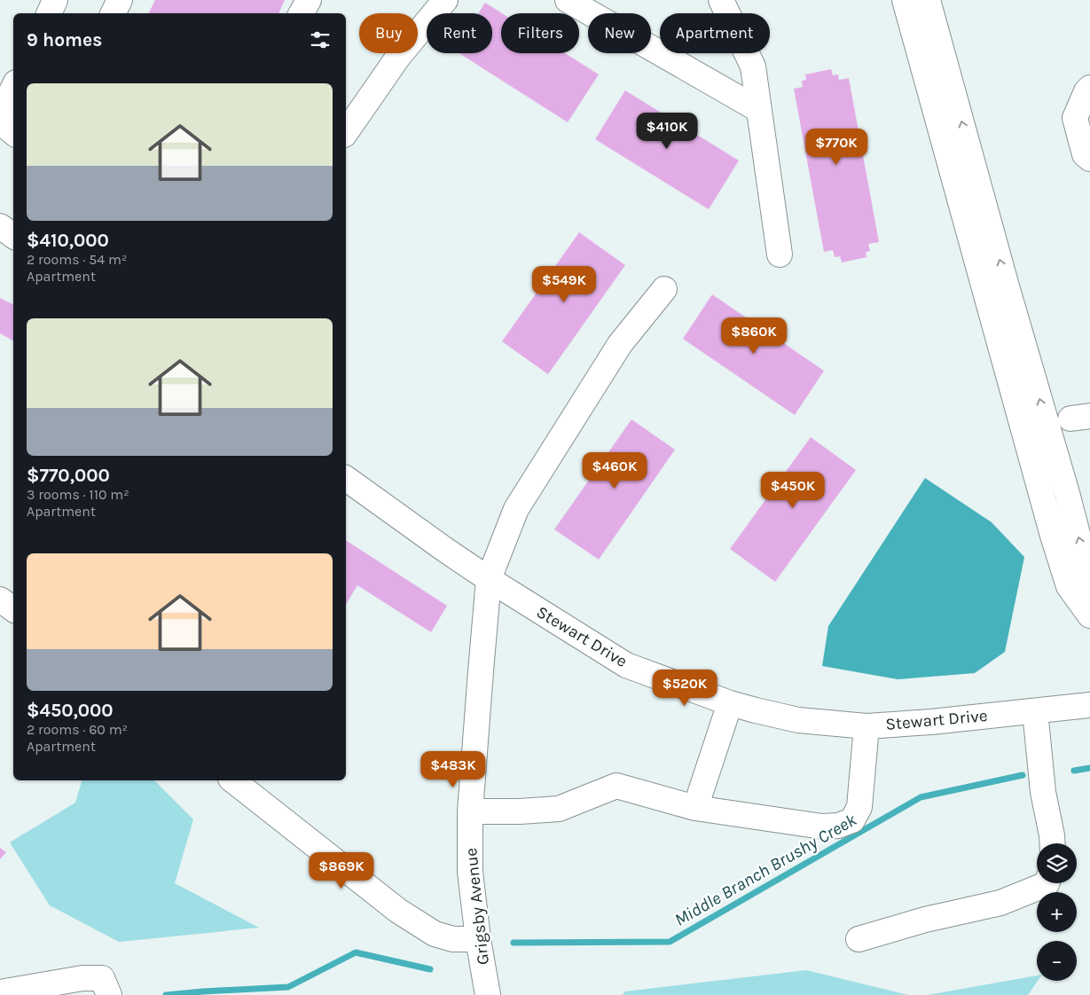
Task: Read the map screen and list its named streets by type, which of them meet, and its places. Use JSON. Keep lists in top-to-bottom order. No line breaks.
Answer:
{"streets":{"street":["Stewart Drive","Grigsby Avenue"]},"crossings":[["Stewart Drive","Grigsby Avenue"]],"water":["Middle Branch Brushy Creek"],"page":{"chip":["Buy","Rent","Filters","New","Apartment"],"heading":"9 homes","list":[{"name":"$410,000","note":"2 rooms · 54 m² · Apartment"},{"name":"$770,000","note":"3 rooms · 110 m² · Apartment"},{"name":"$450,000","note":"2 rooms · 60 m² · Apartment"}],"price":["$410K","$770K","$549K","$860K","$460K","$450K","$520K","$483K","$869K"],"map_buttons":["+","−"]}}
